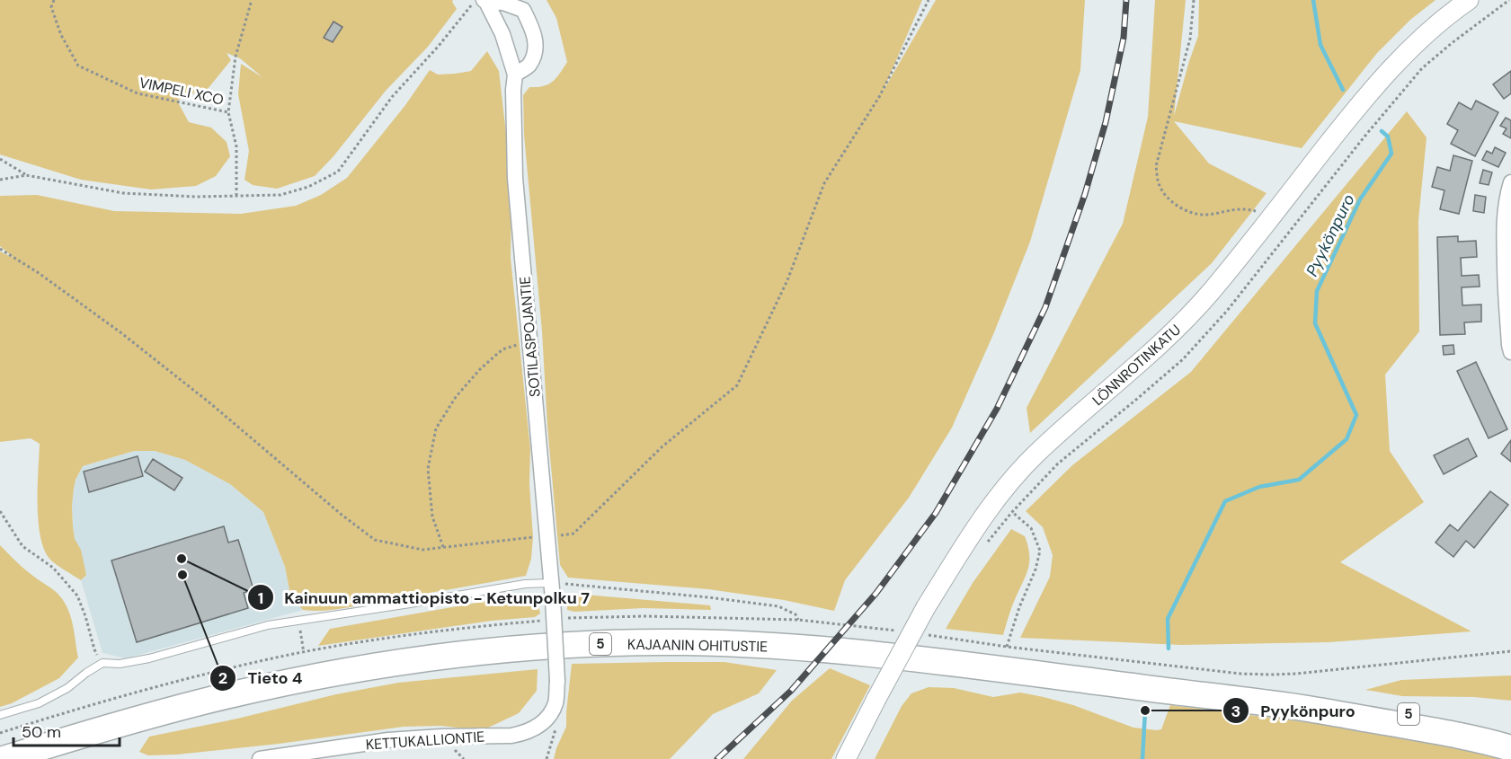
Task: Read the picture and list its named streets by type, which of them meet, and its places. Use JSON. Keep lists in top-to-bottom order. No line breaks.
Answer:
{"streets":{"highway":["5","KAJAANIN OHITUSTIE"],"street":["SOTILASPOJANTIE","LÖNNROTINKATU","KETTUKALLIONTIE"],"path":["VIMPELI XCO"]},"crossings":[["SOTILASPOJANTIE","KETTUKALLIONTIE"],["5","KAJAANIN OHITUSTIE"]],"water":["Pyykönpuro"],"places":["Kainuun ammattiopisto - Ketunpolku 7","Tieto 4","Pyykönpuro"],"scale_bar":"50 m"}
